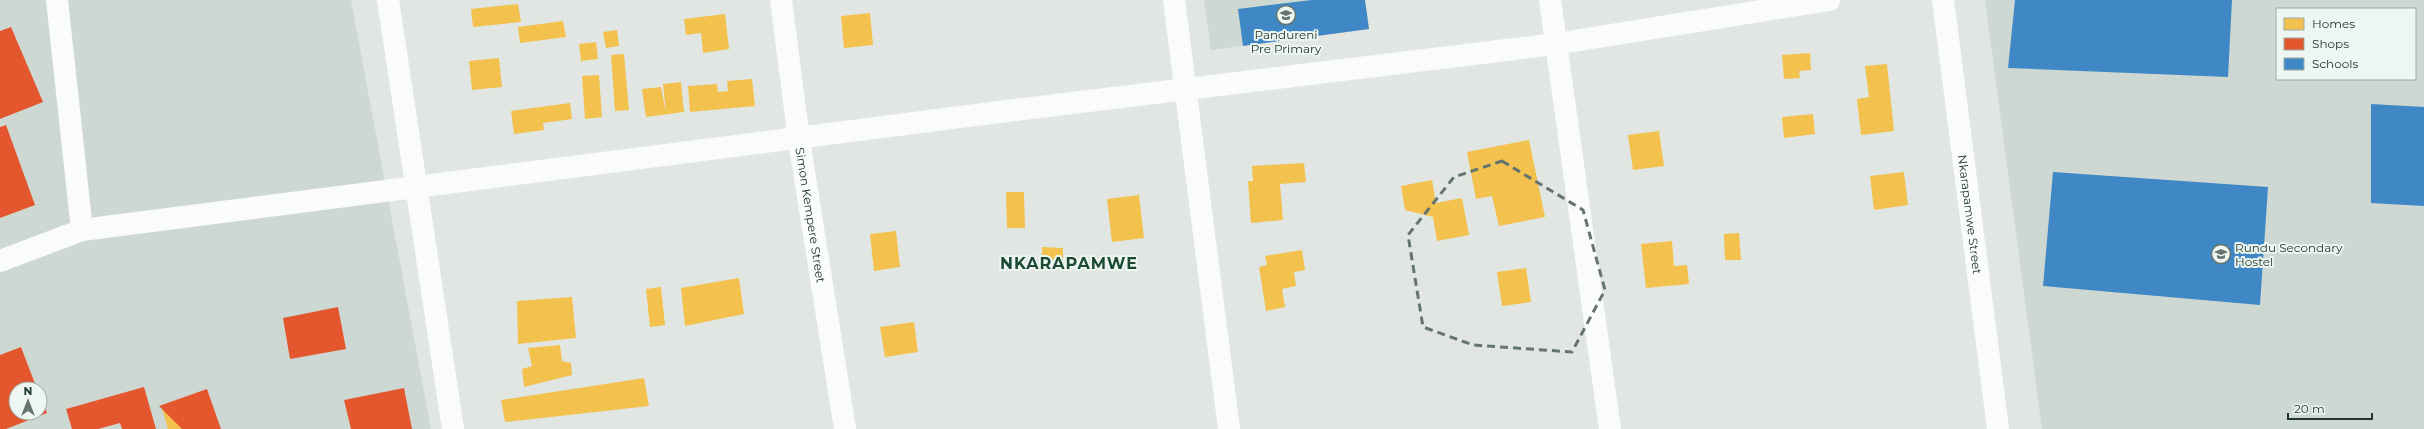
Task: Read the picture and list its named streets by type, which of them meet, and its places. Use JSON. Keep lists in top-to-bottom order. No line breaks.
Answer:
{"streets":{"street":["Nkarapamwe Street","Simon Kempere Street"]},"districts":["NKARAPAMWE"],"places":{"school or university":["Pandureni Pre Primary","Rundu Secondary Hostel"]},"legend":["Homes","Shops","Schools"],"scale_bar":"20 m","north":"top"}
